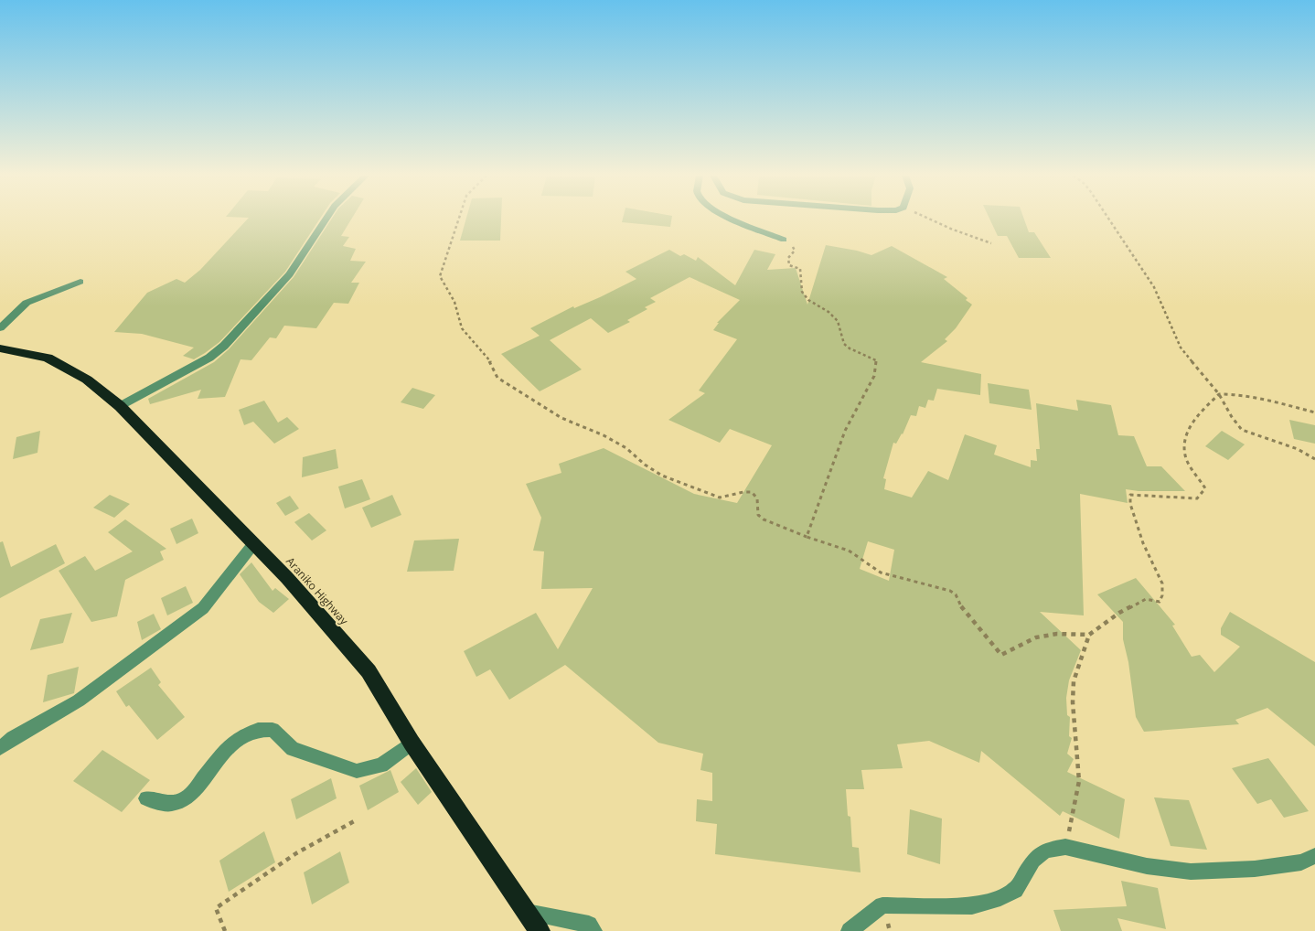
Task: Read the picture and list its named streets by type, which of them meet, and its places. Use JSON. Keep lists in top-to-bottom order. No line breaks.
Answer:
{"streets":{"highway":["Araniko Highway"]}}
